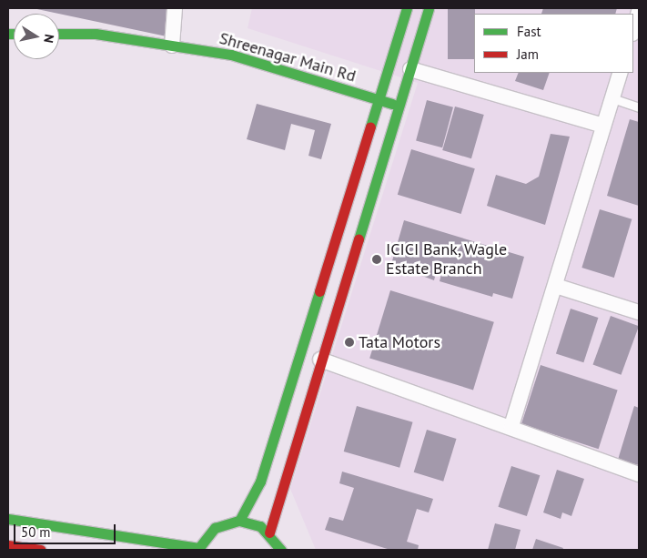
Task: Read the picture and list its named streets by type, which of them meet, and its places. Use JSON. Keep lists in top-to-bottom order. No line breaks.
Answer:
{"streets":{"street":["Shreenagar Main Rd"]},"places":["ICICI Bank, Wagle Estate Branch","Tata Motors"],"legend":["Fast","Jam"],"scale_bar":"50 m","north":"right"}
